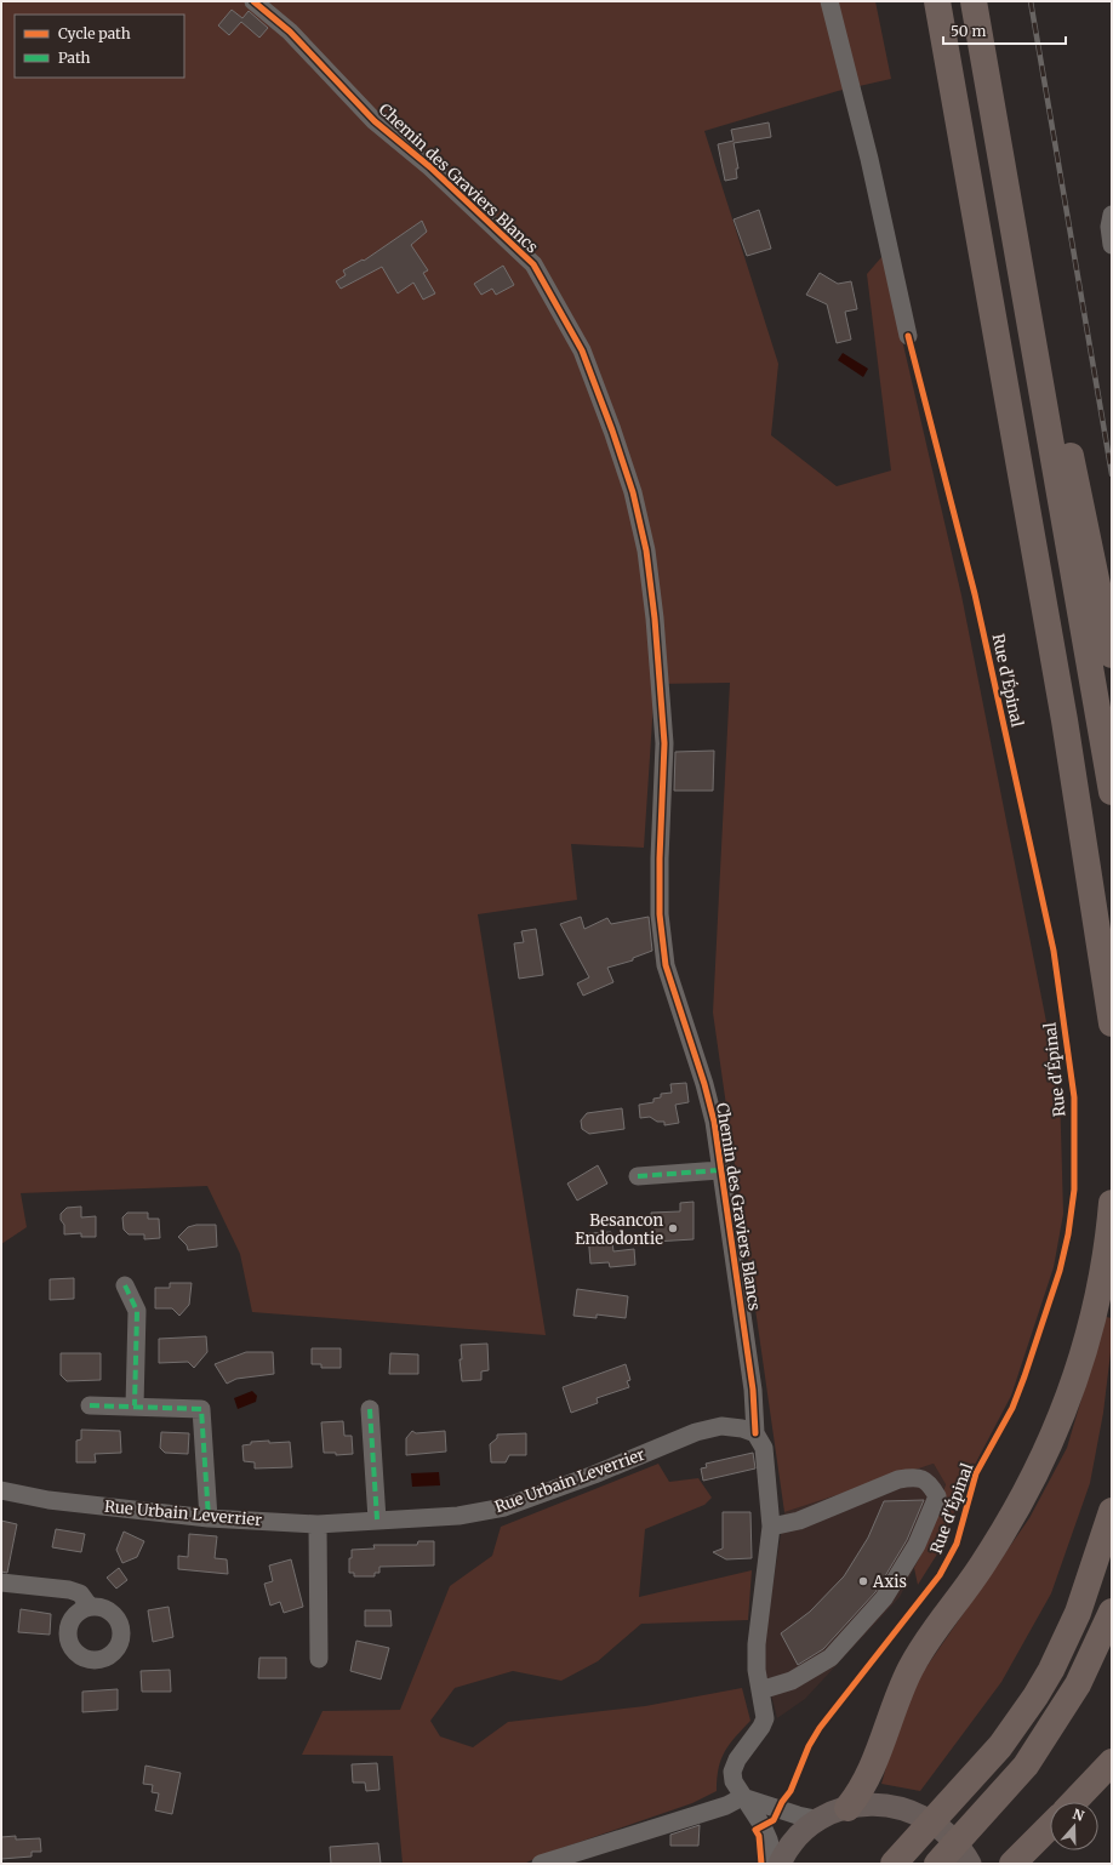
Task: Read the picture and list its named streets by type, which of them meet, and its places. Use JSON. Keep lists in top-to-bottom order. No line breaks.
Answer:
{"streets":{"street":["Chemin des Graviers Blancs","Rue Urbain Leverrier"],"cycle path":["Rue d'Épinal"]},"crossings":[["Chemin des Graviers Blancs","Rue Urbain Leverrier"]],"places":["Besancon Endodontie","Axis"],"legend":["Cycle path","Path"],"scale_bar":"50 m","north":"top"}
